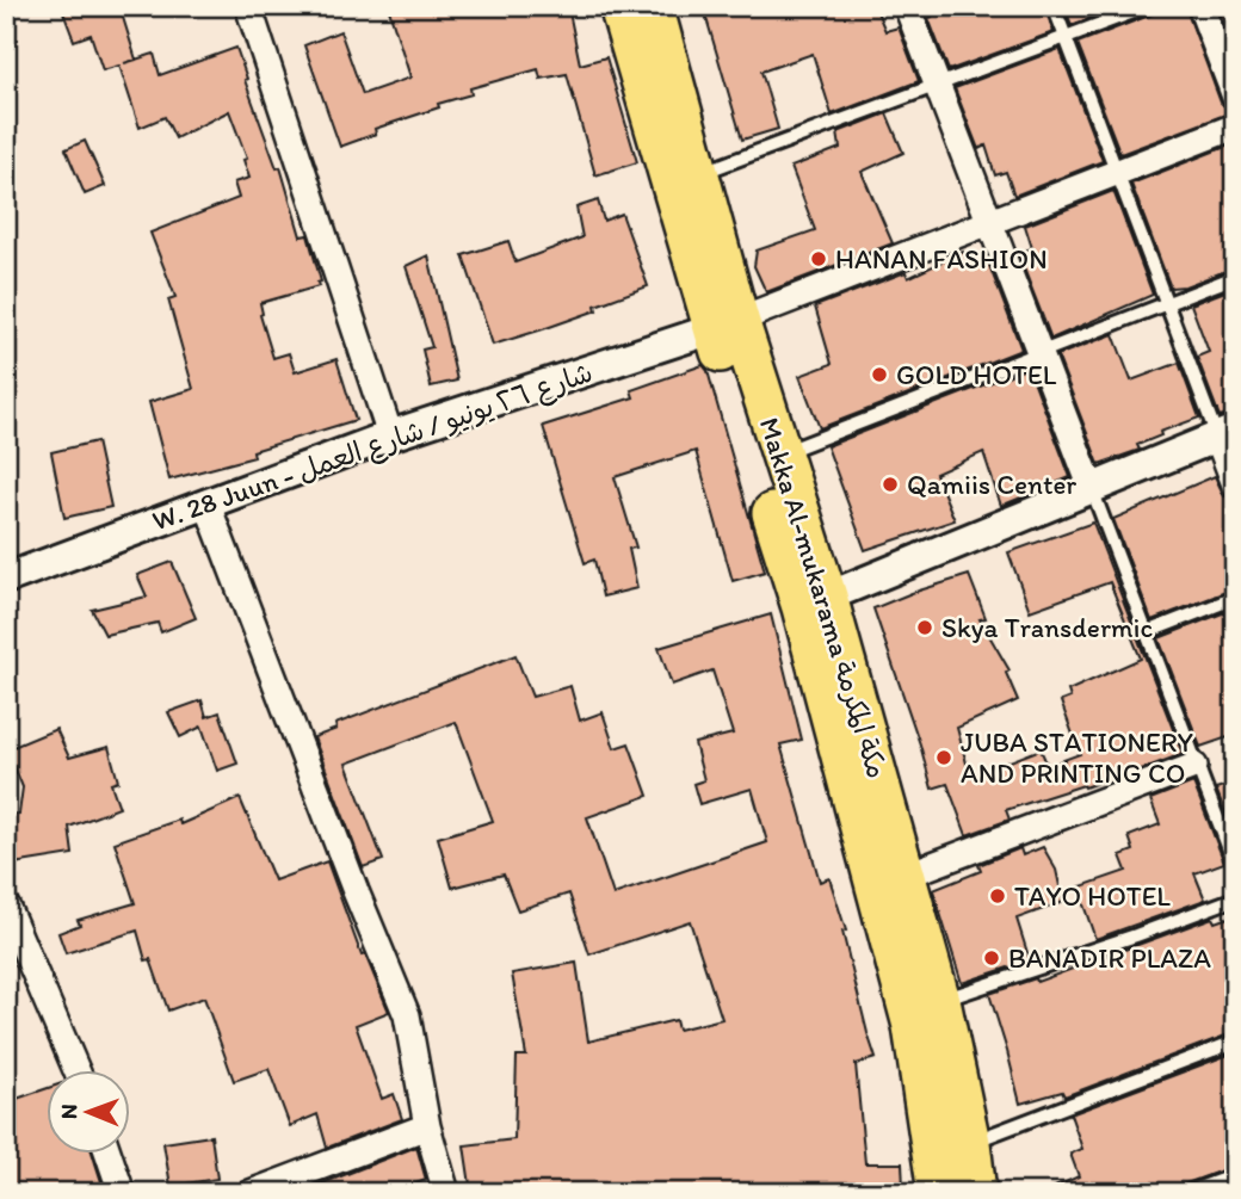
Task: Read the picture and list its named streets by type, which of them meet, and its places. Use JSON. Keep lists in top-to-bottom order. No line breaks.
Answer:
{"streets":{"highway":["Makka Al-mukarama مكة المكرمة"],"street":["W. 28 Juun - شارع ٢٦ يونيو / شارع العمل"]},"crossings":[["W. 28 Juun - شارع ٢٦ يونيو / شارع العمل","Makka Al-mukarama مكة المكرمة"]],"places":["HANAN FASHION","GOLD HOTEL","Qamiis Center","Skya Transdermic","JUBA STATIONERY AND PRINTING CO","TAYO HOTEL","BANADIR PLAZA"],"north":"left"}
